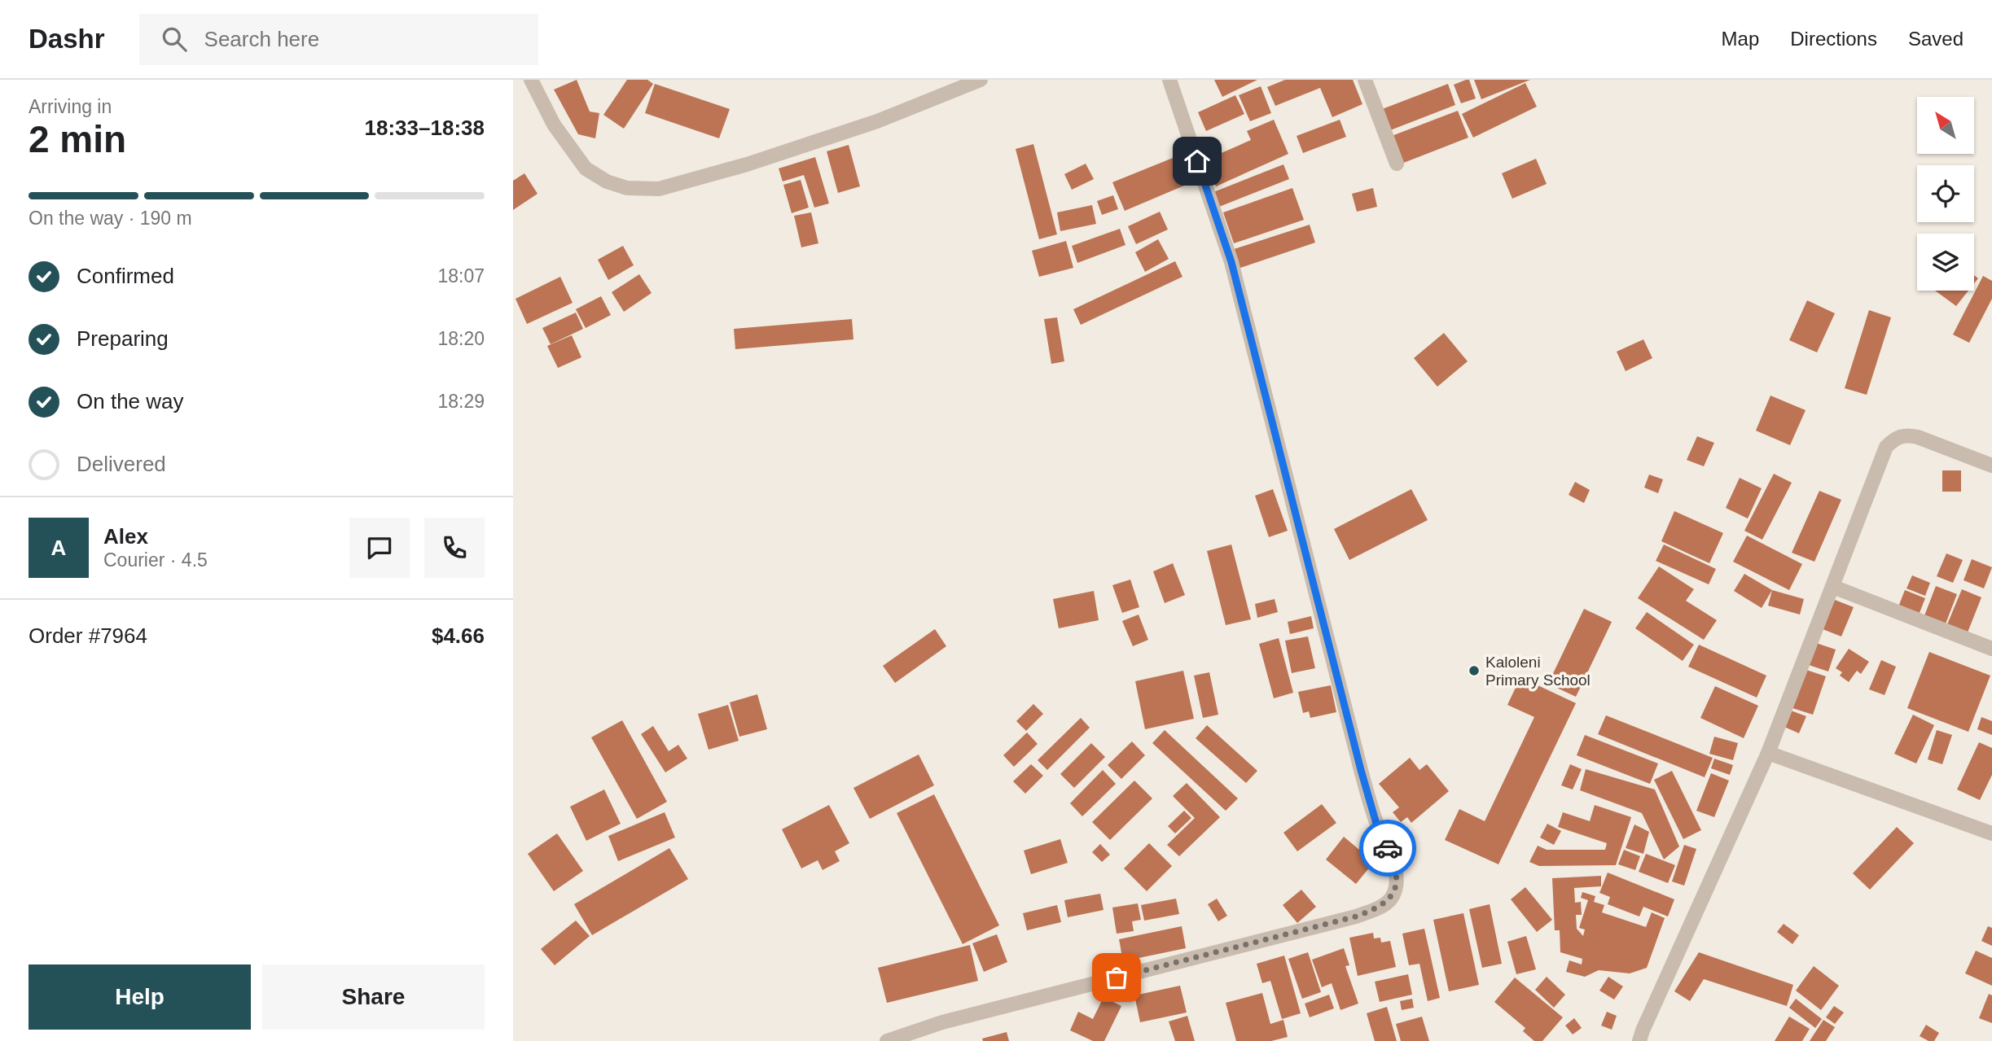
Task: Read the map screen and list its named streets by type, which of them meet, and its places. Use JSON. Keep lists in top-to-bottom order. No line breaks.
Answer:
{"places":["Kaloleni Primary School"],"north":"top left","page":{"header":"Dashr","search":"Search here","nav":["Map","Directions","Saved"],"heading":["2 min","Arriving in","18:33–18:38"],"panel":["Alex","Courier · 4.5","Order #7964","$4.66"],"bar":"On the way · 190 m","list":[["Confirmed","18:07"],["Preparing","18:20"],["On the way","18:29"],"Delivered"],"round":"A","buttons":["Help","Share"]}}
